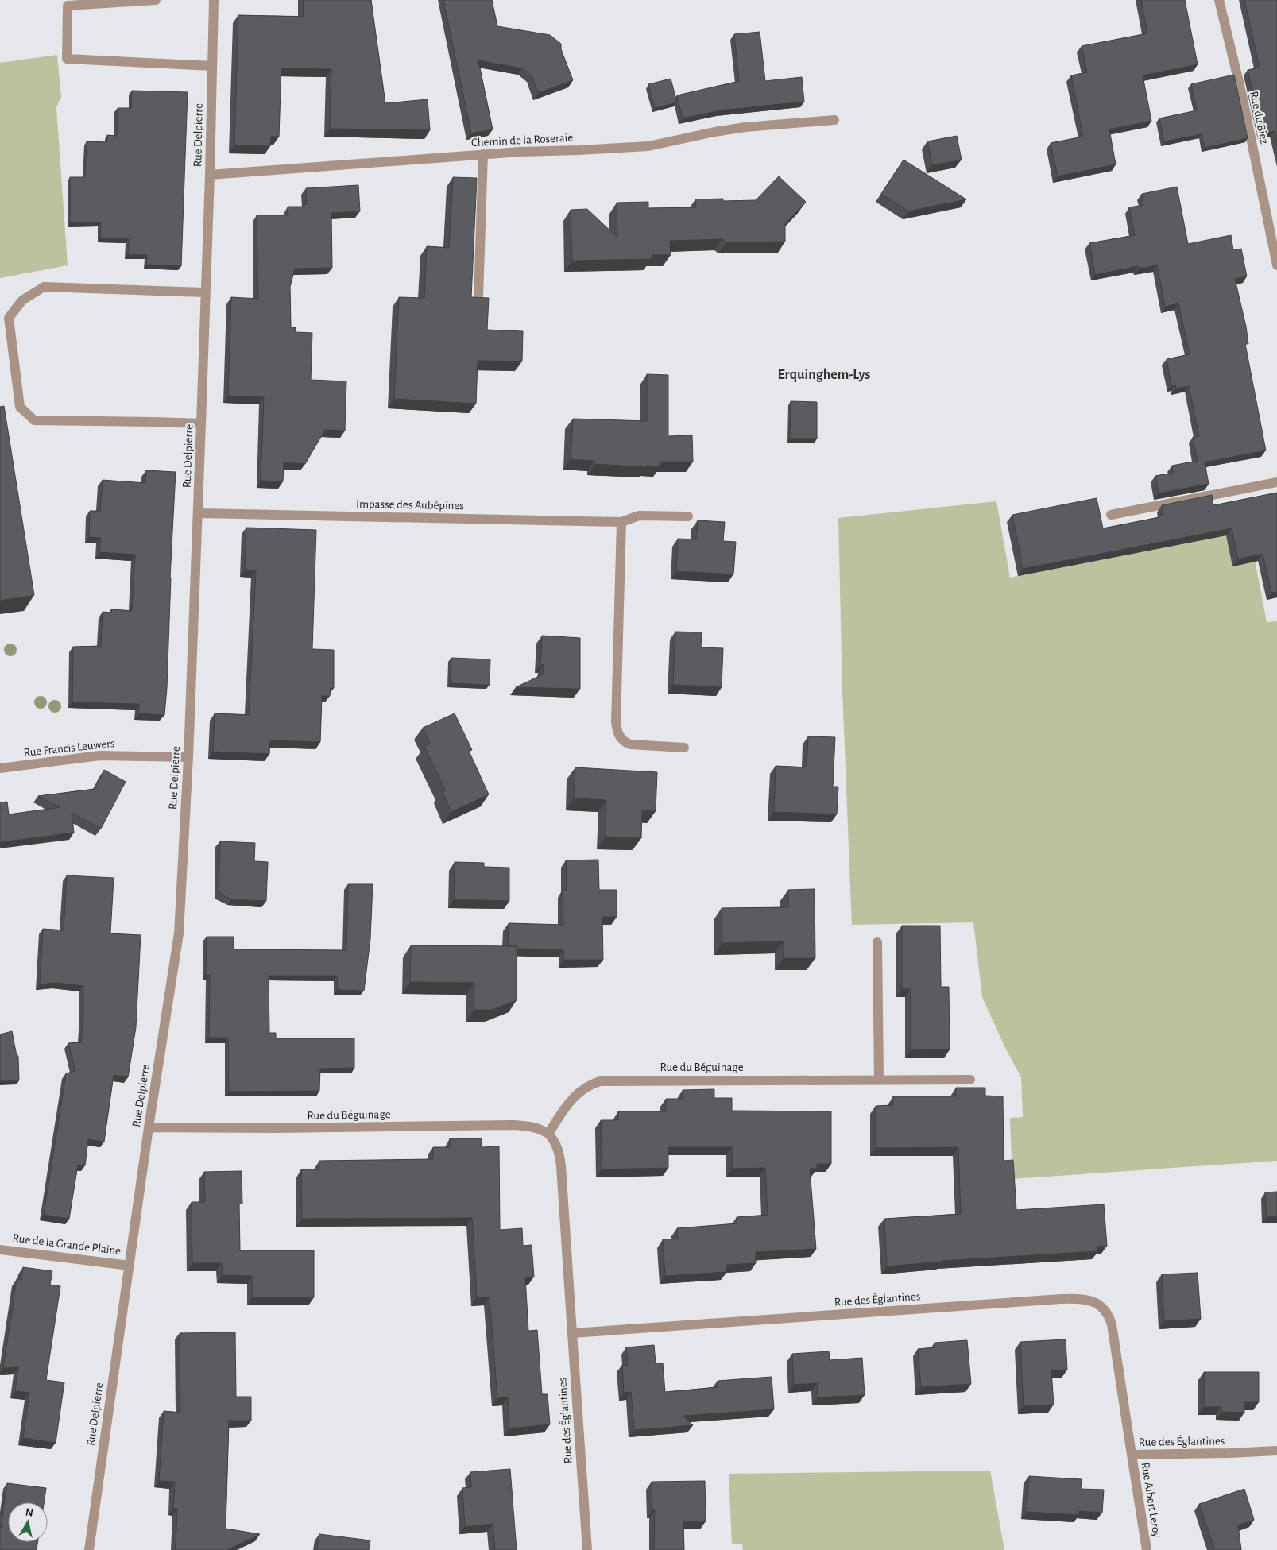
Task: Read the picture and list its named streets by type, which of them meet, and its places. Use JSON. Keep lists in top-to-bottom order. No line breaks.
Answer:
{"streets":{"street":["Rue du Biez","Rue Delpierre","Chemin de la Roseraie","Impasse des Aubépines","Rue Francis Leuwers","Rue du Béguinage","Rue de la Grande Plaine","Rue des Églantines","Rue Albert Leroy"]},"crossings":[["Rue Delpierre","Chemin de la Roseraie"],["Rue Delpierre","Impasse des Aubépines"],["Rue Delpierre","Rue Francis Leuwers"],["Rue Delpierre","Rue du Béguinage"],["Rue Delpierre","Rue de la Grande Plaine"],["Rue des Églantines","Rue Albert Leroy"]],"districts":["Erquinghem-Lys"],"north":"top"}
